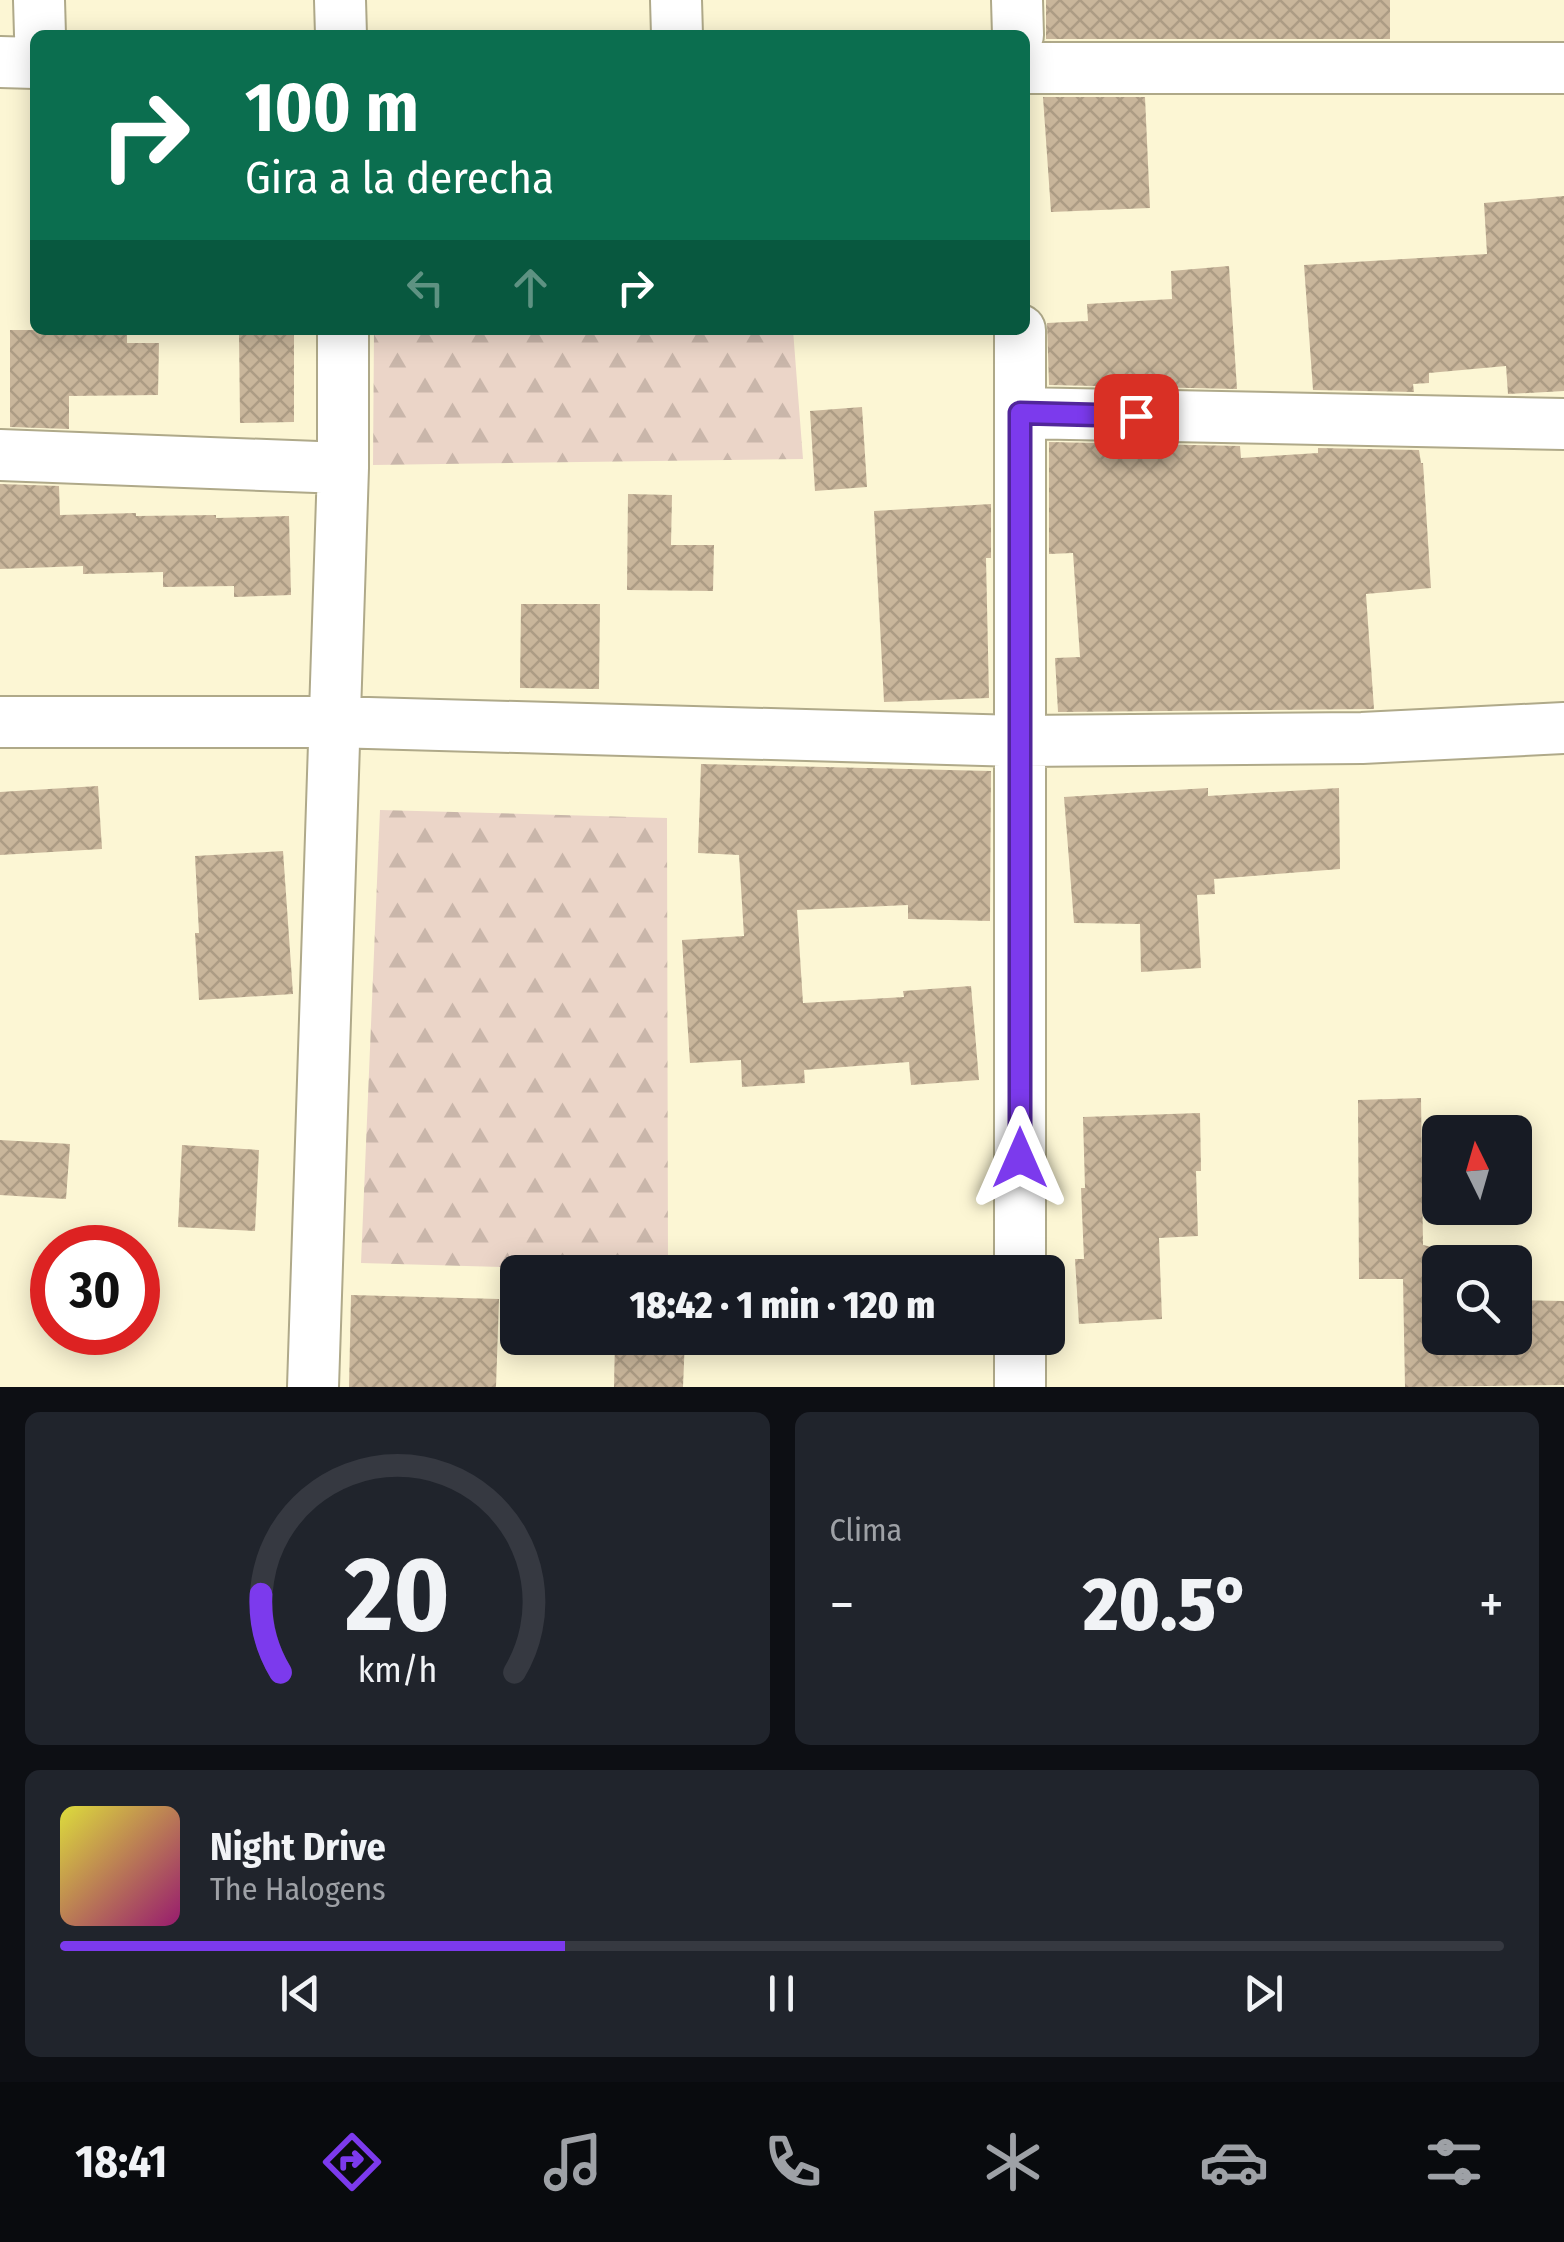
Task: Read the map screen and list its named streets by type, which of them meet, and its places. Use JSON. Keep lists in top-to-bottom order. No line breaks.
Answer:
{"north":"top","page":{"turn":["100 m","Gira a la derecha"],"limit":"30","trip":"18:42 · 1 min · 120 m","tile":"Clima","heat":["−","20.5°","+"],"song":["Night Drive","The Halogens"],"tabs":"18:41","gauge":["20","km/h"]}}
